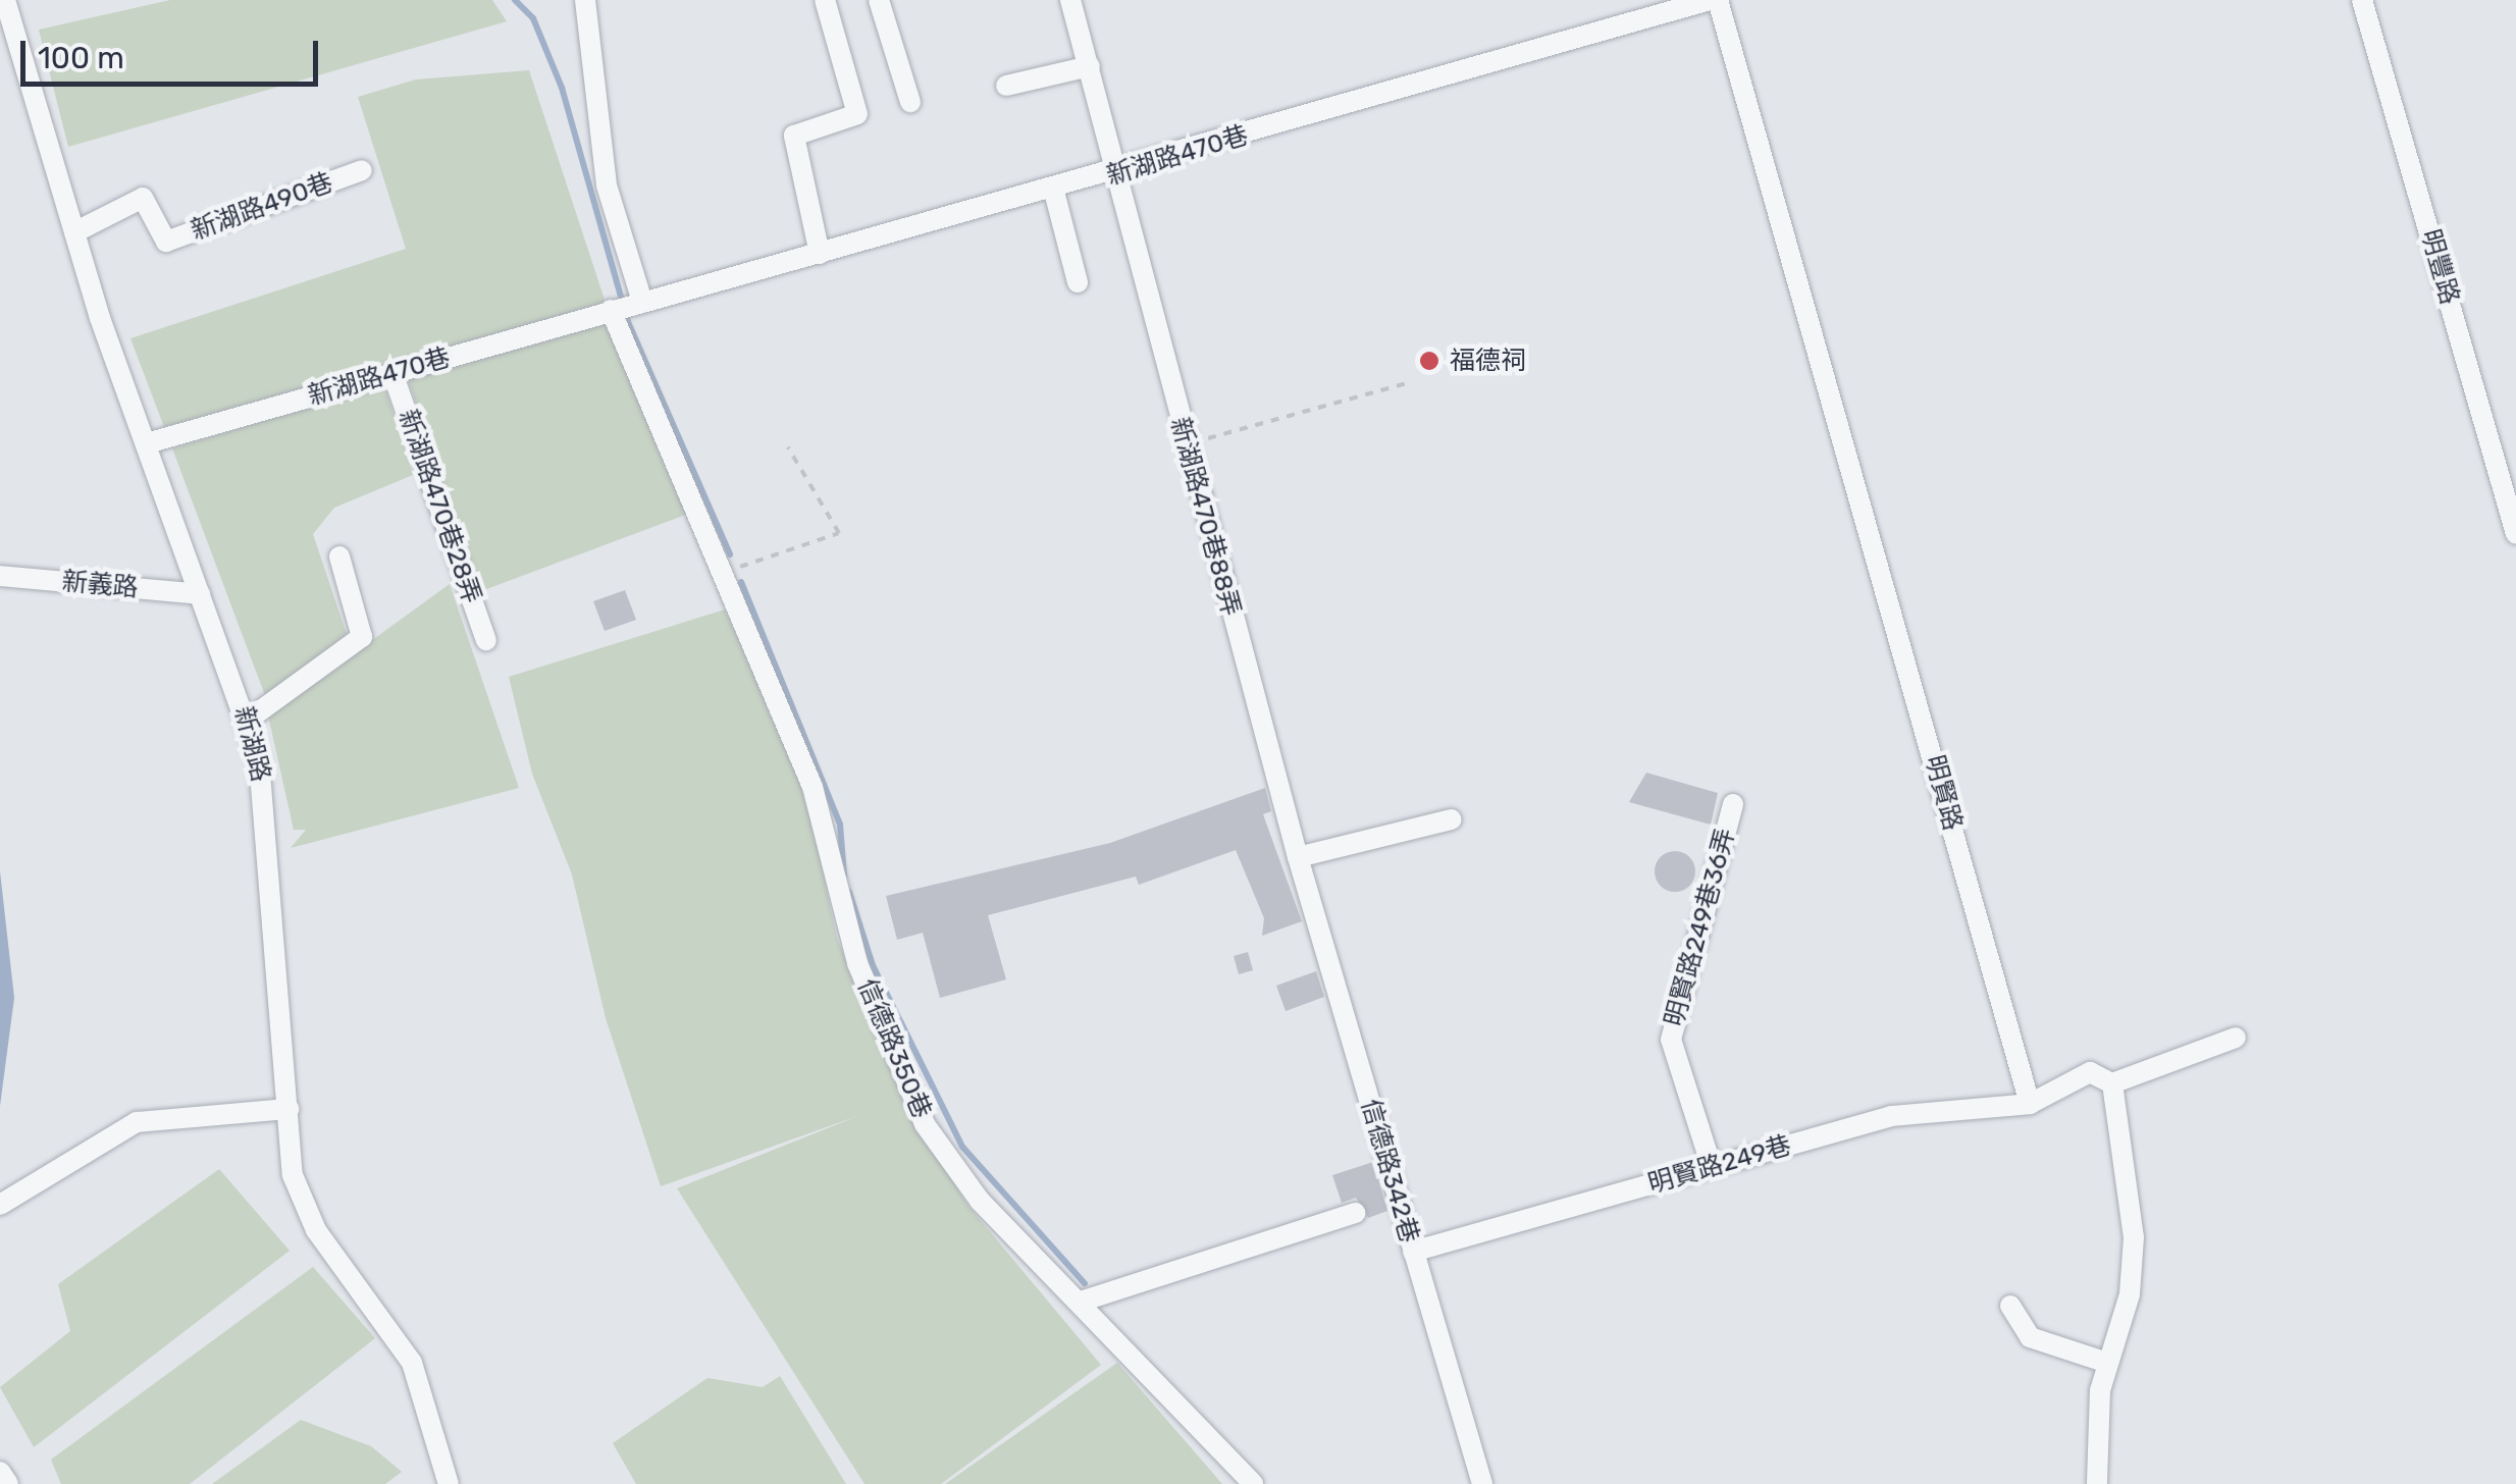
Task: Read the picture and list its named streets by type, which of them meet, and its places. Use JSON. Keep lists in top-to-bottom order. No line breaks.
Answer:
{"streets":{"street":["新湖路470巷","新湖路490巷","明豐路","新湖路470巷28弄","新湖路470巷88弄","新義路","新湖路","明賢路","明賢路249巷36弄","信德路350巷","明賢路249巷","信德路342巷"]},"crossings":[["新湖路470巷","新湖路470巷28弄"],["新湖路470巷","新湖路470巷88弄"],["新湖路470巷","新湖路"],["新湖路470巷","信德路350巷"],["新湖路490巷","新湖路"],["新湖路470巷88弄","信德路342巷"],["新義路","新湖路"],["明賢路","明賢路249巷"],["明賢路249巷36弄","明賢路249巷"],["明賢路249巷","信德路342巷"]],"places":["福德祠"],"scale_bar":"100 m"}
